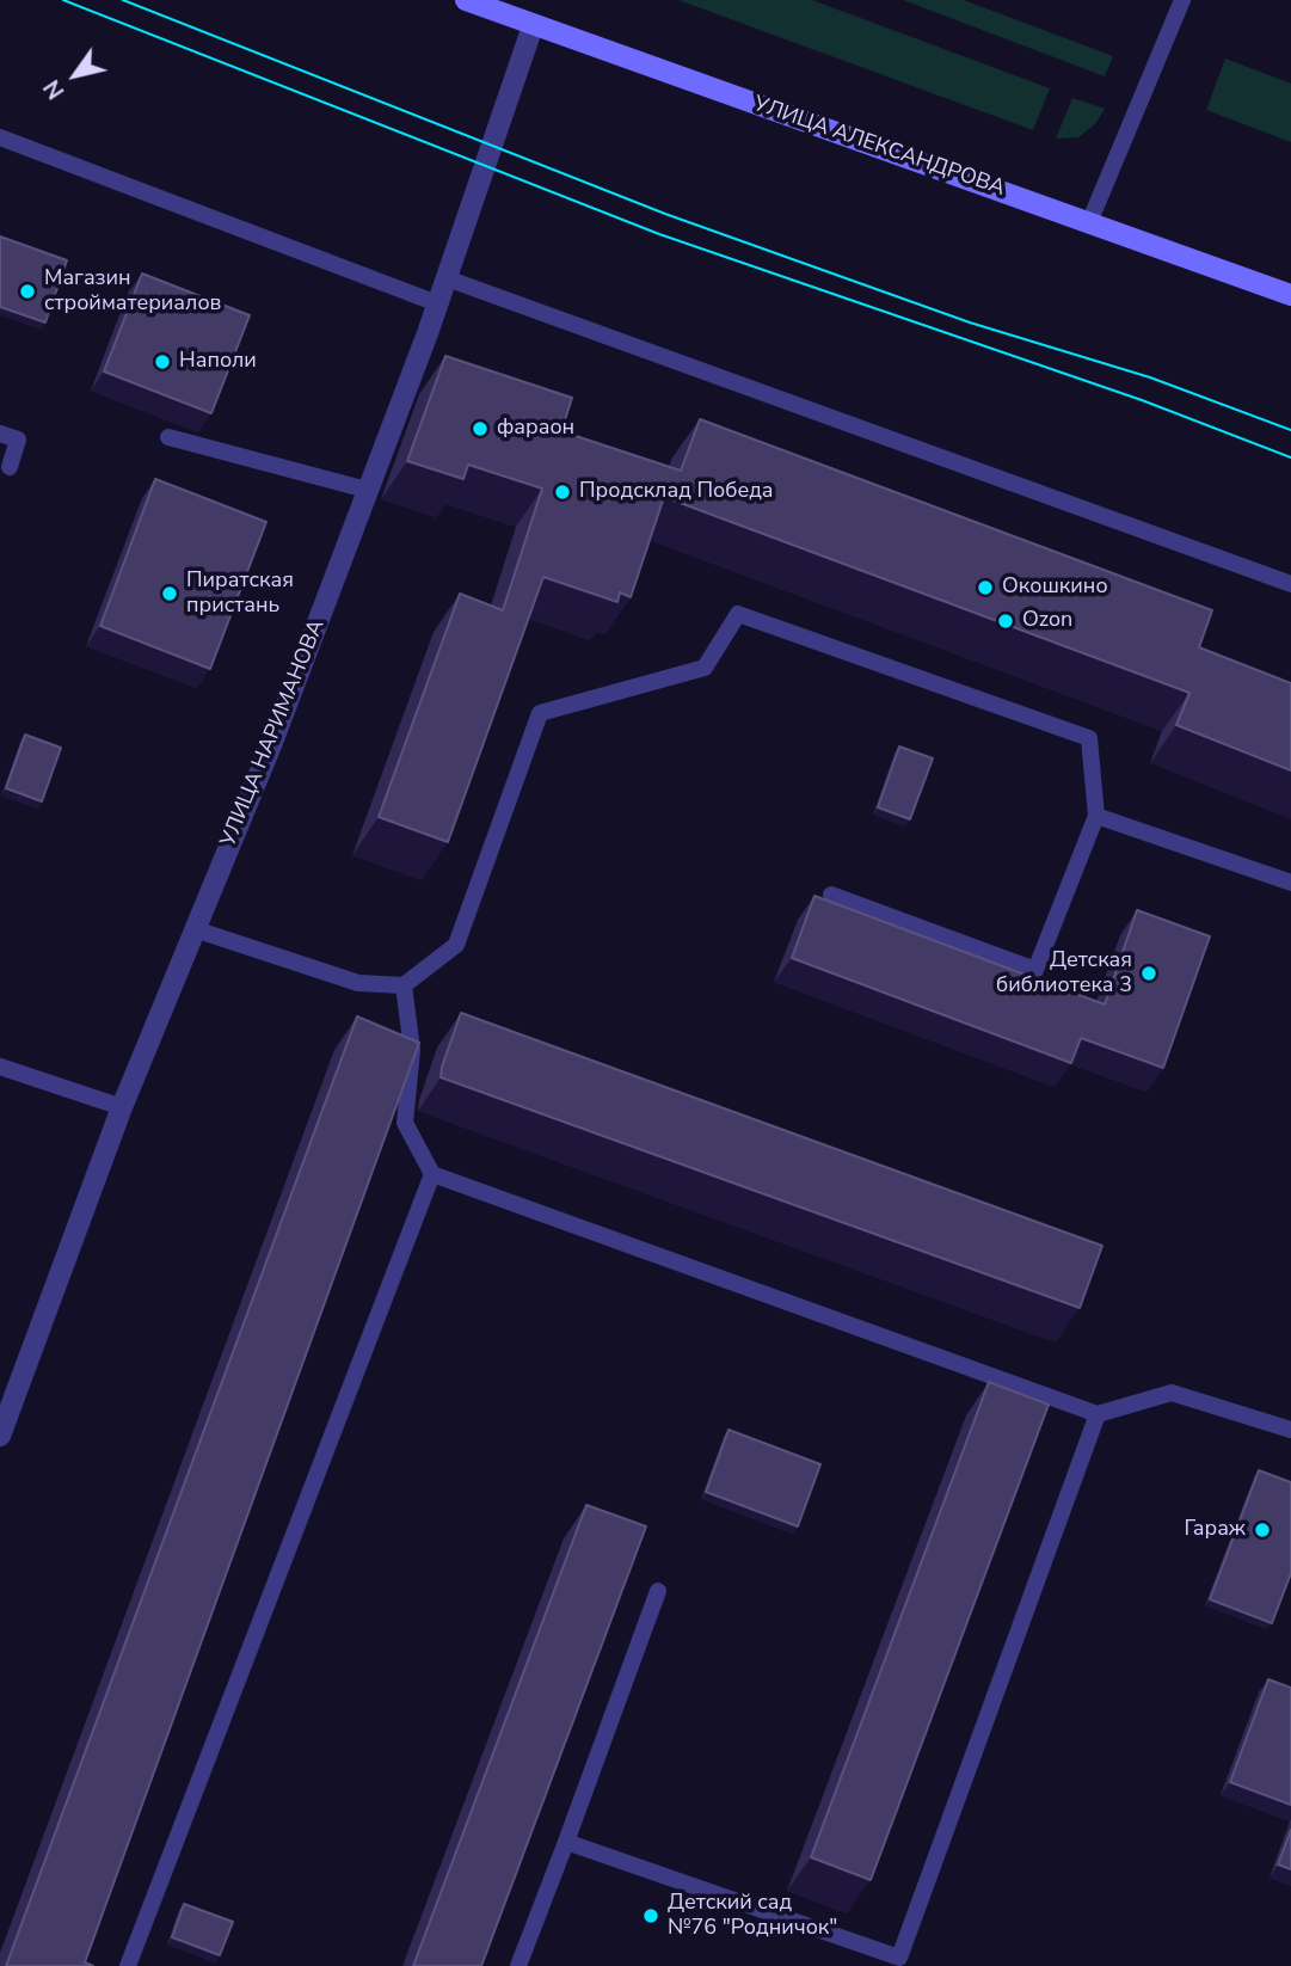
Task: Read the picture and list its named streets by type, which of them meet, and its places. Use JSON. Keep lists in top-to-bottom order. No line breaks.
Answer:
{"streets":{"main road":["УЛИЦА АЛЕКСАНДРОВА"],"street":["УЛИЦА НАРИМАНОВА"]},"crossings":[["УЛИЦА АЛЕКСАНДРОВА","УЛИЦА НАРИМАНОВА"]],"places":["Магазин стройматериалов","Наполи","фараон","Продсклад Победа","Окошкино","Пиратская пристань","Ozon","Детская библиотека 3","Гараж","Детский сад №76 \"Родничок\""],"north":"bottom left"}
